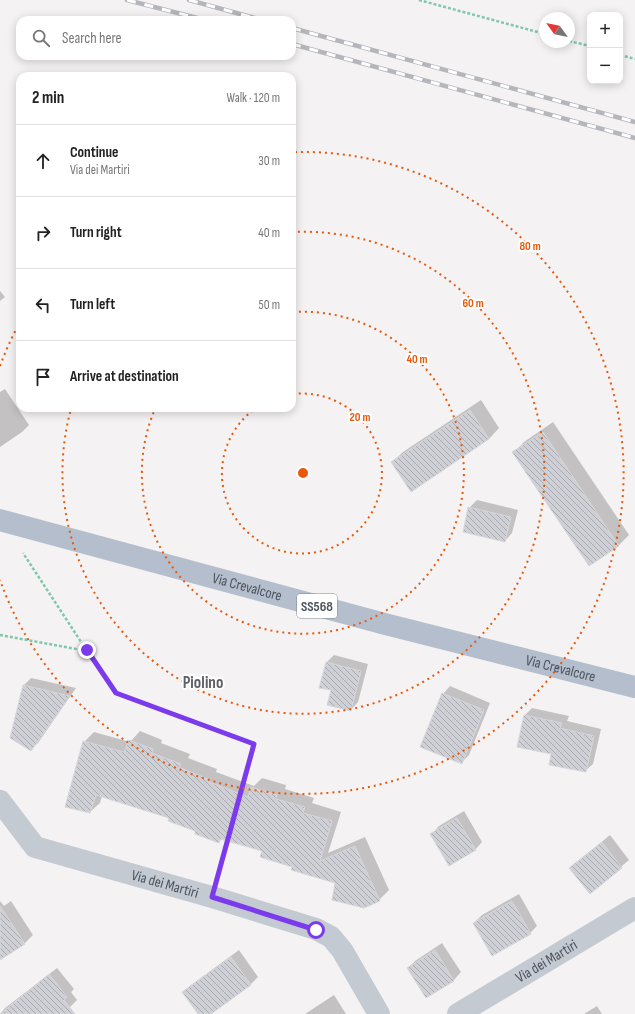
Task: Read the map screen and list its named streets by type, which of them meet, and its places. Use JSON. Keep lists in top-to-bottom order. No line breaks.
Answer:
{"streets":{"main road":["Via Crevalcore","SS568"],"street":["Via dei Martiri"]},"districts":["Piolino"],"north":"top left","page":{"map_buttons":["+","−"],"search":"Search here","heading":["2 min","Walk · 120 m"],"list":[["Continue","Via dei Martiri","30 m"],["Turn right","40 m"],["Turn left","50 m"],"Arrive at destination"]},"rings":["80 m","60 m","40 m","20 m"]}
